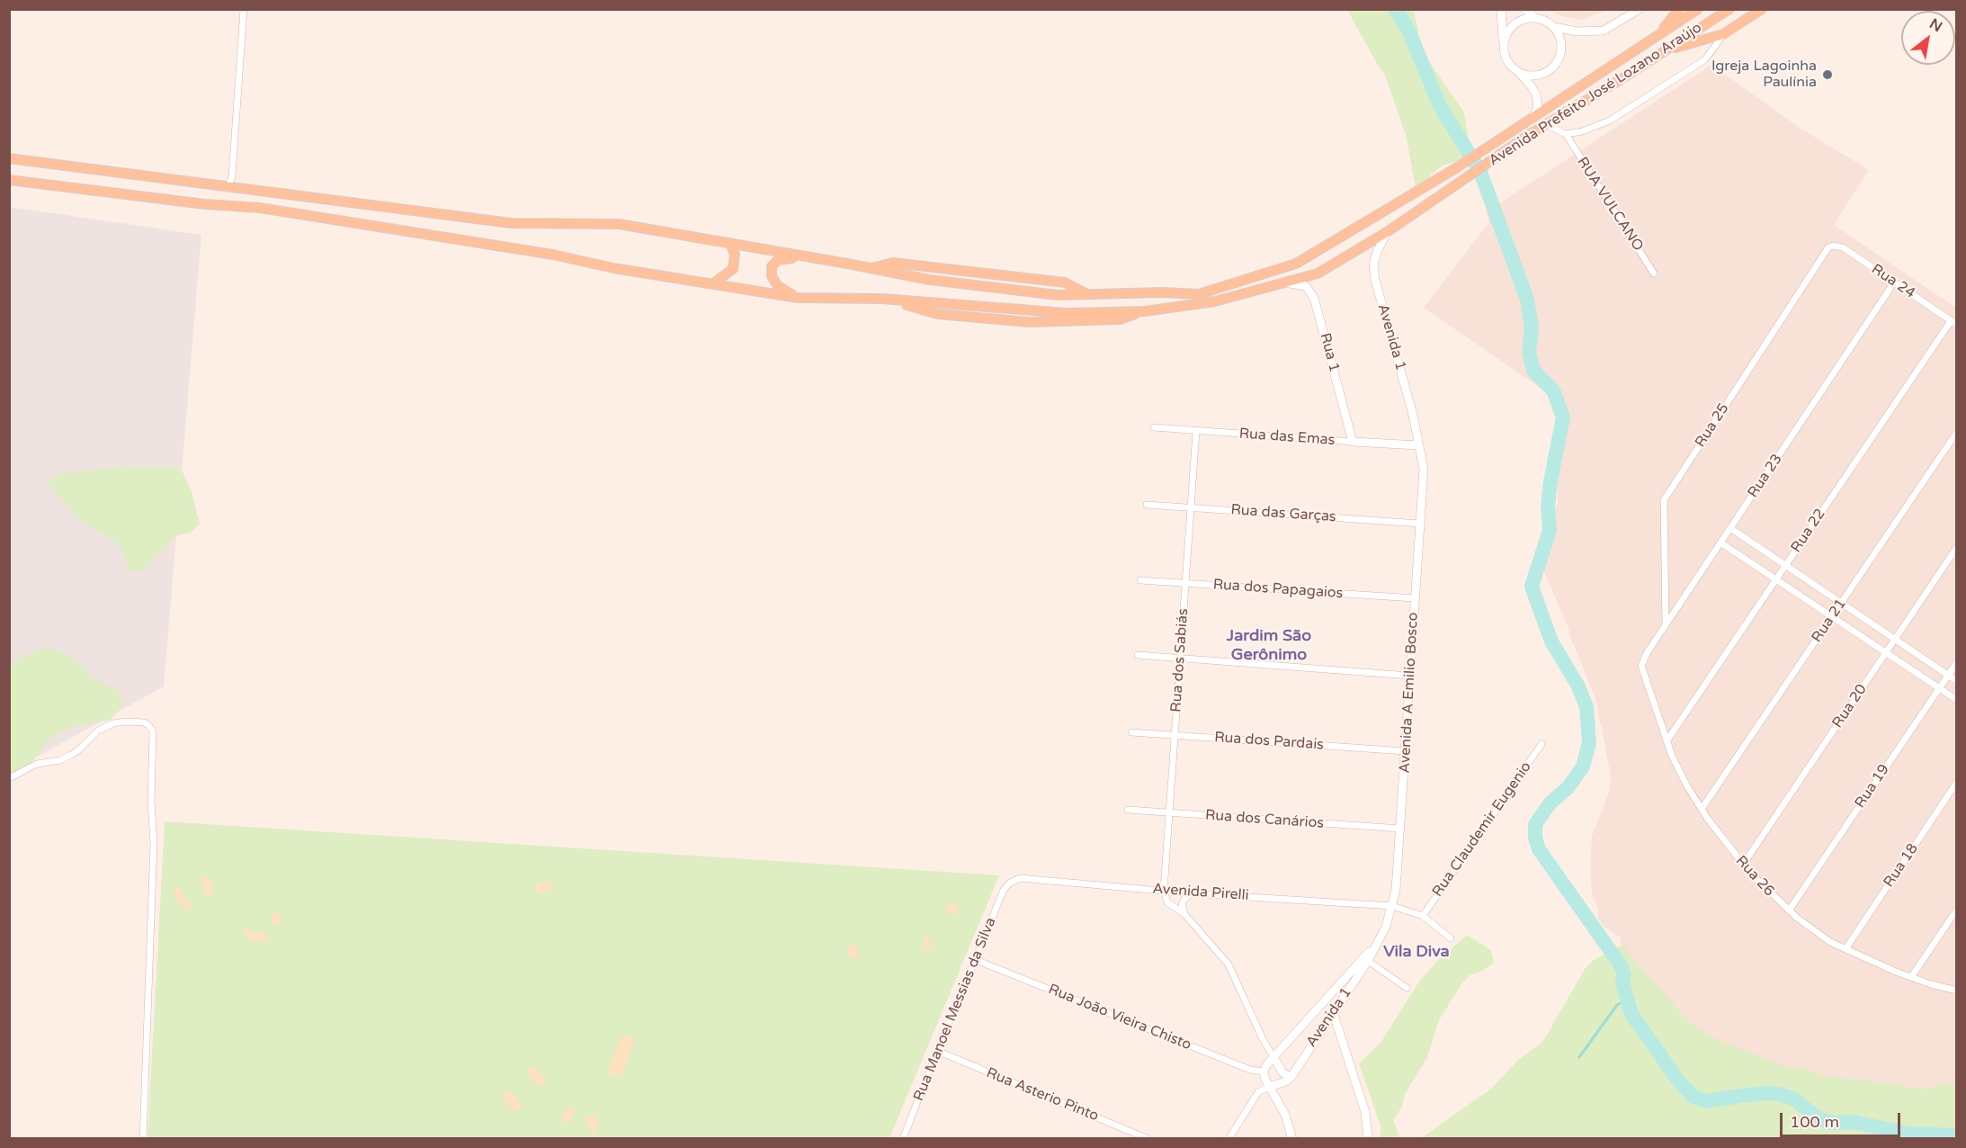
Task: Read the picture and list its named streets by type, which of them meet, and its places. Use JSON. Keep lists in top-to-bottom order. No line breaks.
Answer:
{"streets":{"main road":["Avenida Prefeito José Lozano Araújo","Avenida 1","Rua 1","Rua das Emas","Avenida A Emilio Bosco"],"street":["RUA VULCANO","Rua 24","Rua 25","Rua 23","Rua das Garças","Rua 22","Rua dos Papagaios","Rua 21","Rua dos Sabiás","Rua 20","Rua dos Pardais","Rua 19","Rua dos Canários","Rua Claudemir Eugenio","Rua 18","Rua 26","Avenida Pirelli","Rua Manoel Messias da Silva","Rua João Vieira Chisto","Rua Asterio Pinto"]},"crossings":[["Avenida Prefeito José Lozano Araújo","Avenida 1"],["Avenida Prefeito José Lozano Araújo","Rua 1"],["Rua 24","Rua 25"],["Rua 24","Rua 23"],["Rua 24","Rua 22"],["Avenida 1","Rua das Emas"],["Avenida 1","Avenida A Emilio Bosco"],["Rua 1","Rua das Emas"],["Rua 25","Rua 23"],["Rua das Emas","Rua dos Sabiás"],["Rua das Emas","Avenida A Emilio Bosco"],["Rua 23","Rua 26"],["Rua das Garças","Rua dos Sabiás"],["Rua das Garças","Avenida A Emilio Bosco"],["Rua 22","Rua 26"],["Rua dos Papagaios","Rua dos Sabiás"],["Rua dos Papagaios","Avenida A Emilio Bosco"],["Rua 21","Rua 26"],["Rua dos Sabiás","Rua dos Pardais"],["Rua dos Sabiás","Rua dos Canários"],["Rua dos Sabiás","Avenida Pirelli"],["Avenida A Emilio Bosco","Rua dos Pardais"],["Avenida A Emilio Bosco","Rua dos Canários"],["Avenida A Emilio Bosco","Avenida Pirelli"],["Rua 20","Rua 26"],["Rua 19","Rua 26"],["Rua Claudemir Eugenio","Avenida Pirelli"],["Rua 18","Rua 26"],["Avenida Pirelli","Rua Manoel Messias da Silva"],["Rua Manoel Messias da Silva","Rua João Vieira Chisto"],["Rua Manoel Messias da Silva","Rua Asterio Pinto"]],"districts":["Jardim São Gerônimo","Vila Diva"],"places":["Igreja Lagoinha Paulínia"],"scale_bar":"100 m","north":"top right"}
